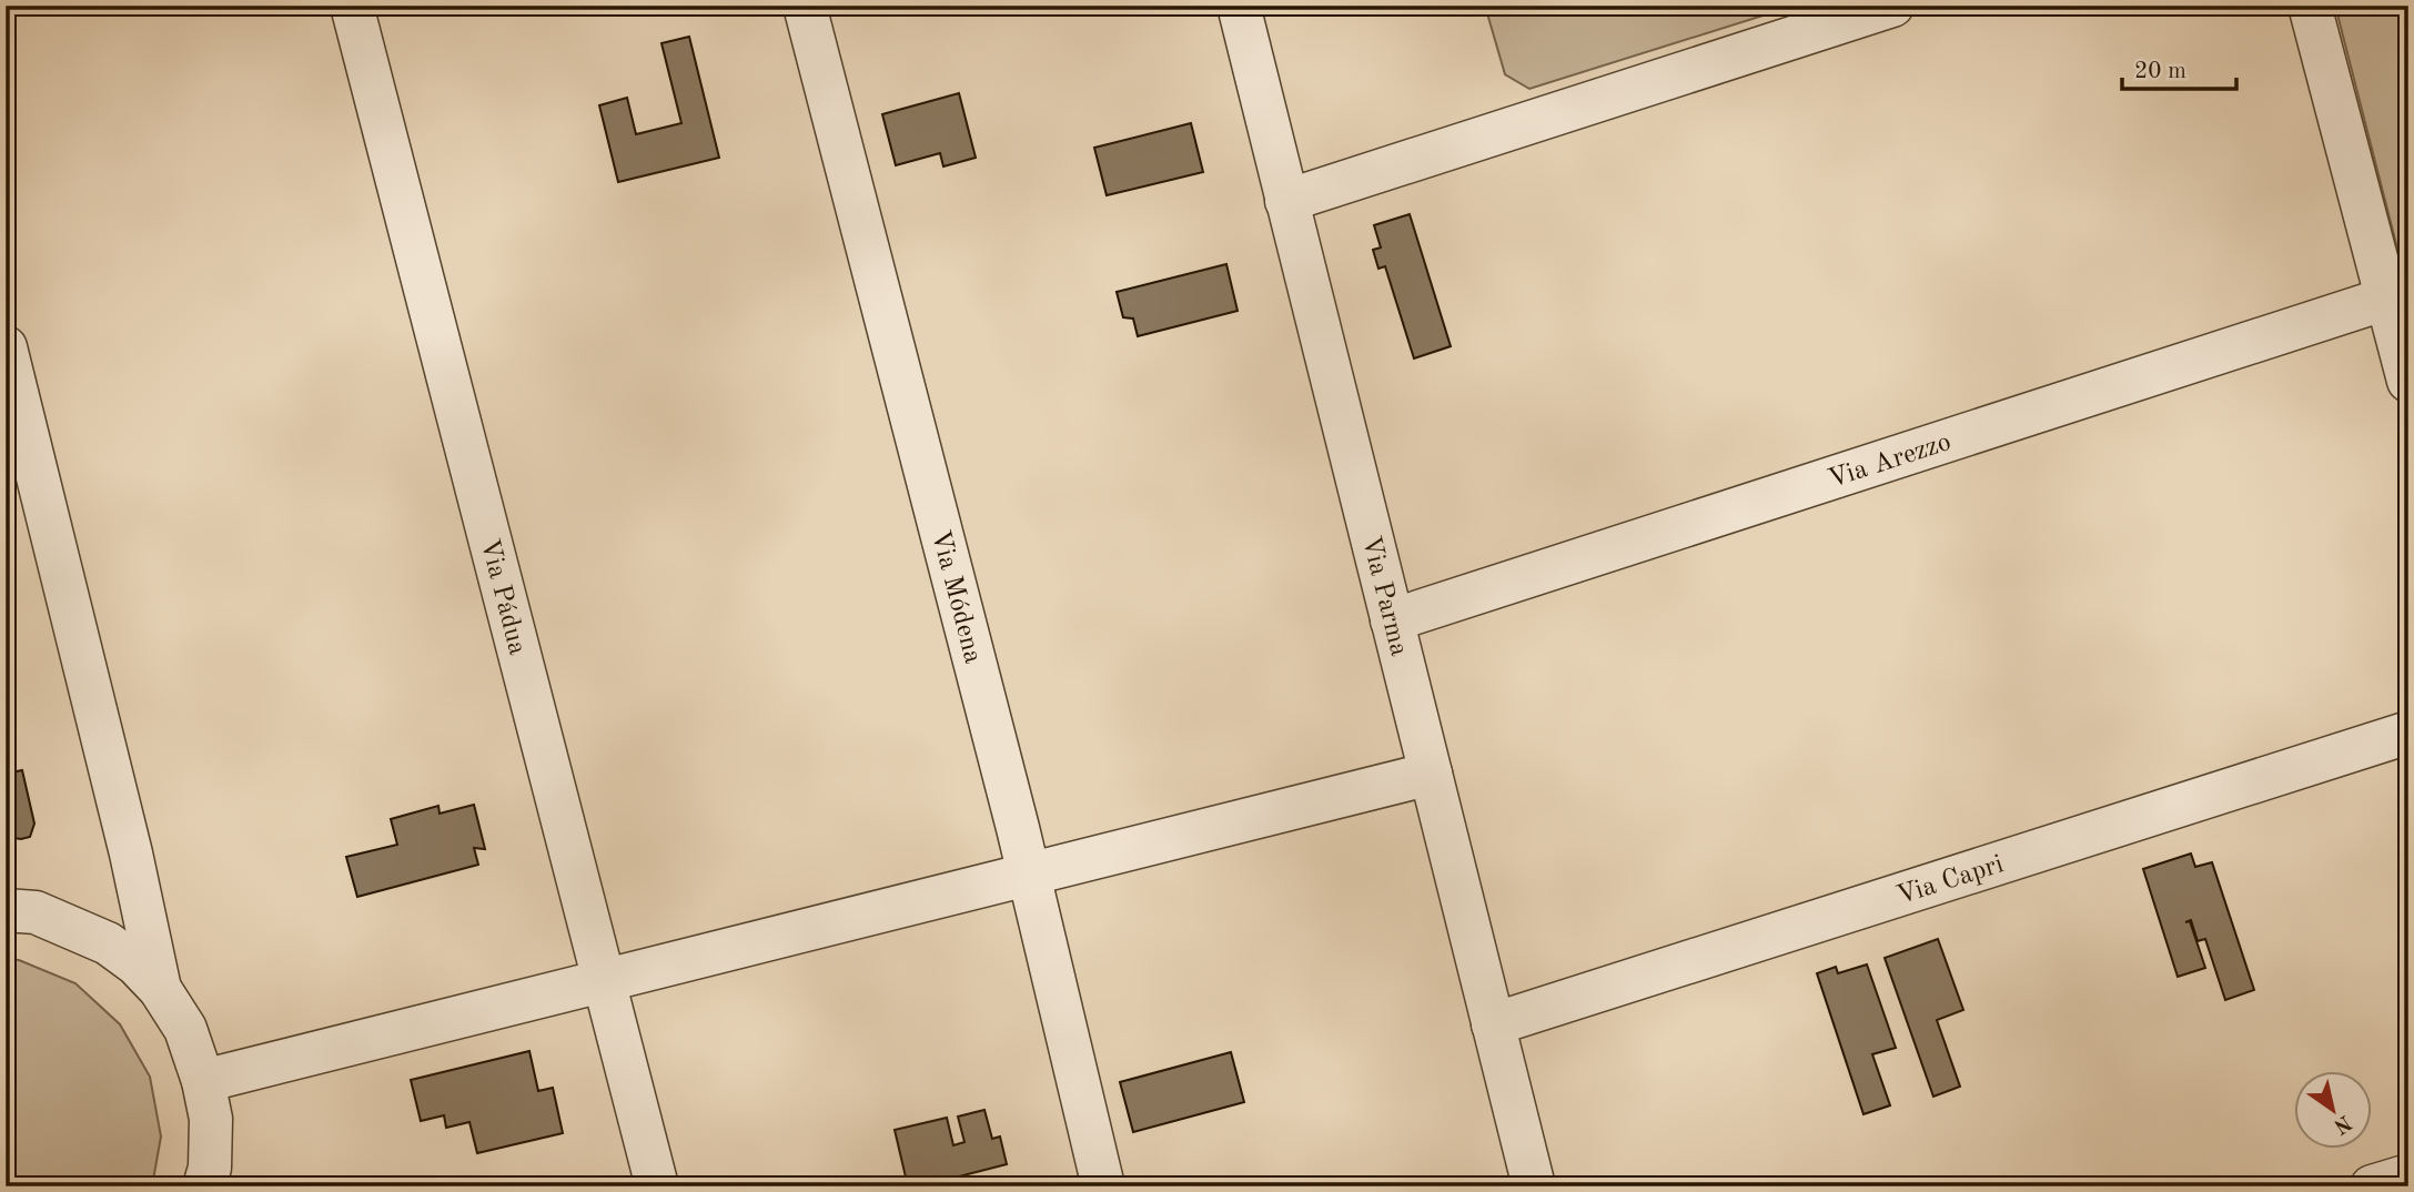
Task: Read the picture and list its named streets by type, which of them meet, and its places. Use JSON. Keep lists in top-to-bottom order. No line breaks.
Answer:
{"streets":{"street":["Via Arezzo","Via Módena","Via Pádua","Via Parma","Via Capri"]},"crossings":[["Via Arezzo","Via Parma"],["Via Parma","Via Capri"]],"scale_bar":"20 m","north":"bottom right"}
